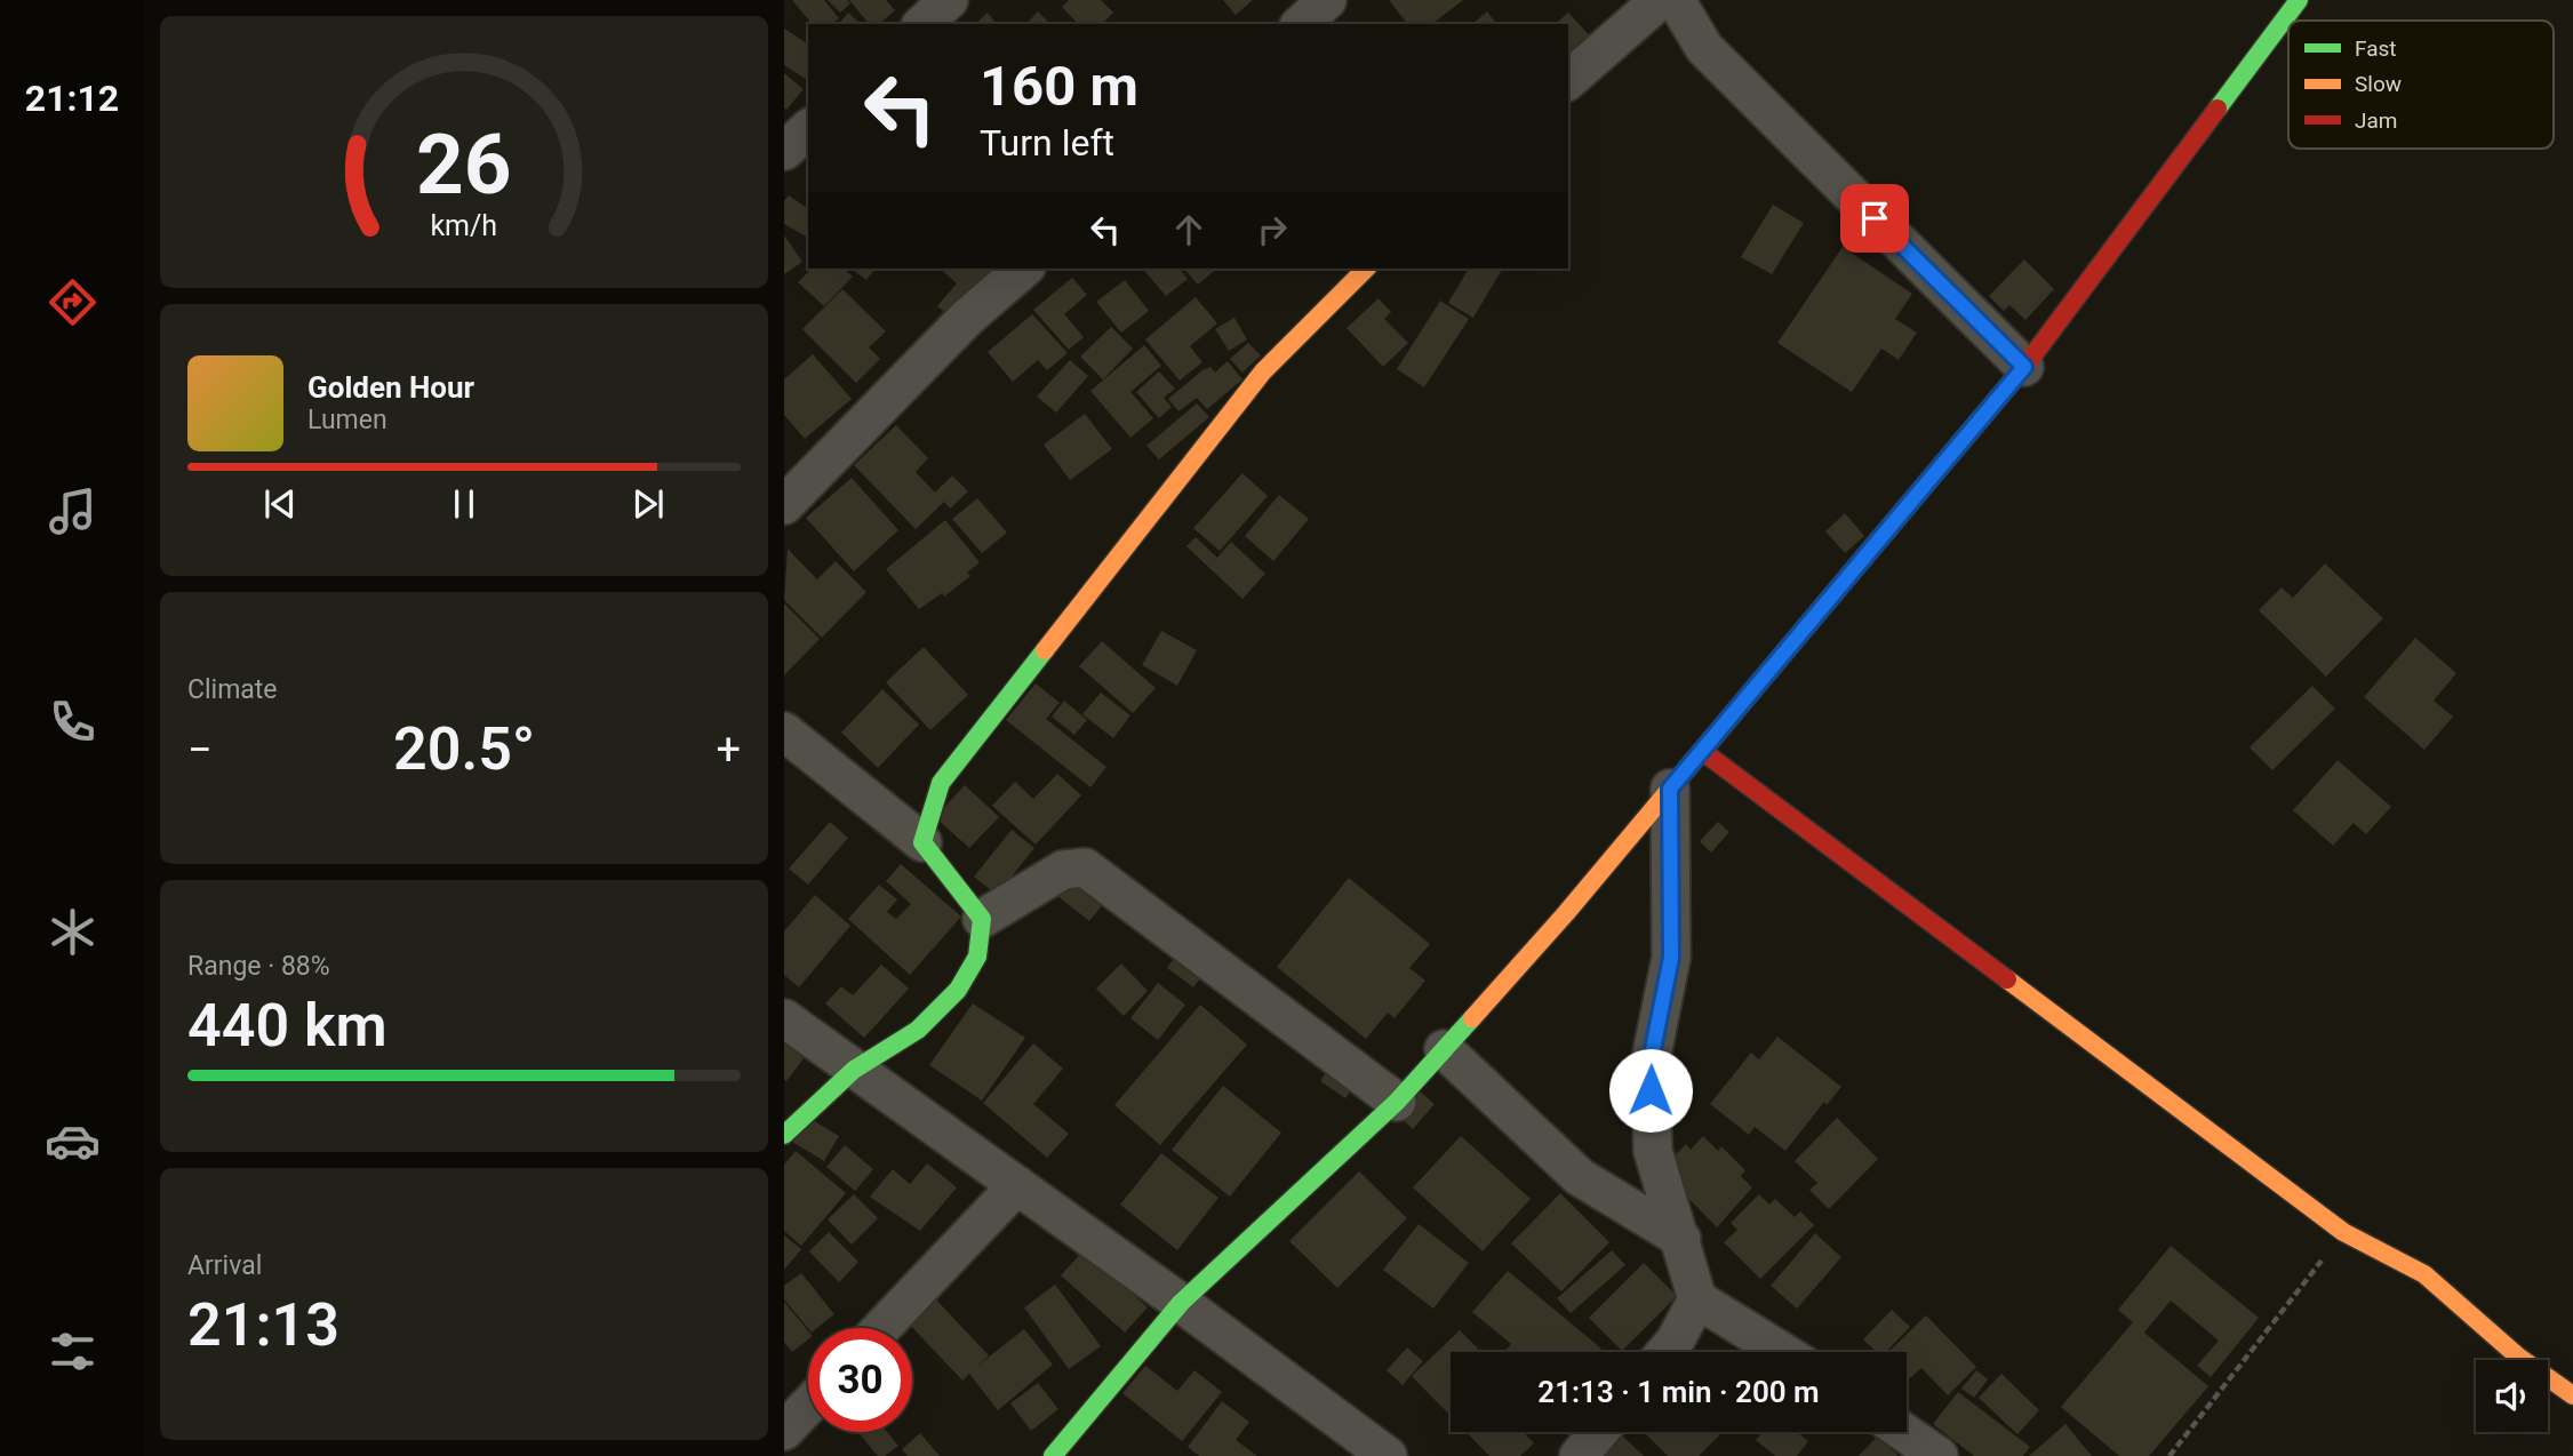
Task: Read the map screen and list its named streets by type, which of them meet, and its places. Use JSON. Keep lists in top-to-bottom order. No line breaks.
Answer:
{"legend":["Fast","Slow","Jam"],"page":{"tabs":"21:12","turn":["160 m","Turn left"],"song":["Golden Hour","Lumen"],"tile":["Climate",["Range · 88%","440 km"],["Arrival","21:13"]],"heat":["−","20.5°","+"],"limit":"30","trip":"21:13 · 1 min · 200 m","gauge":["26","km/h"]}}
